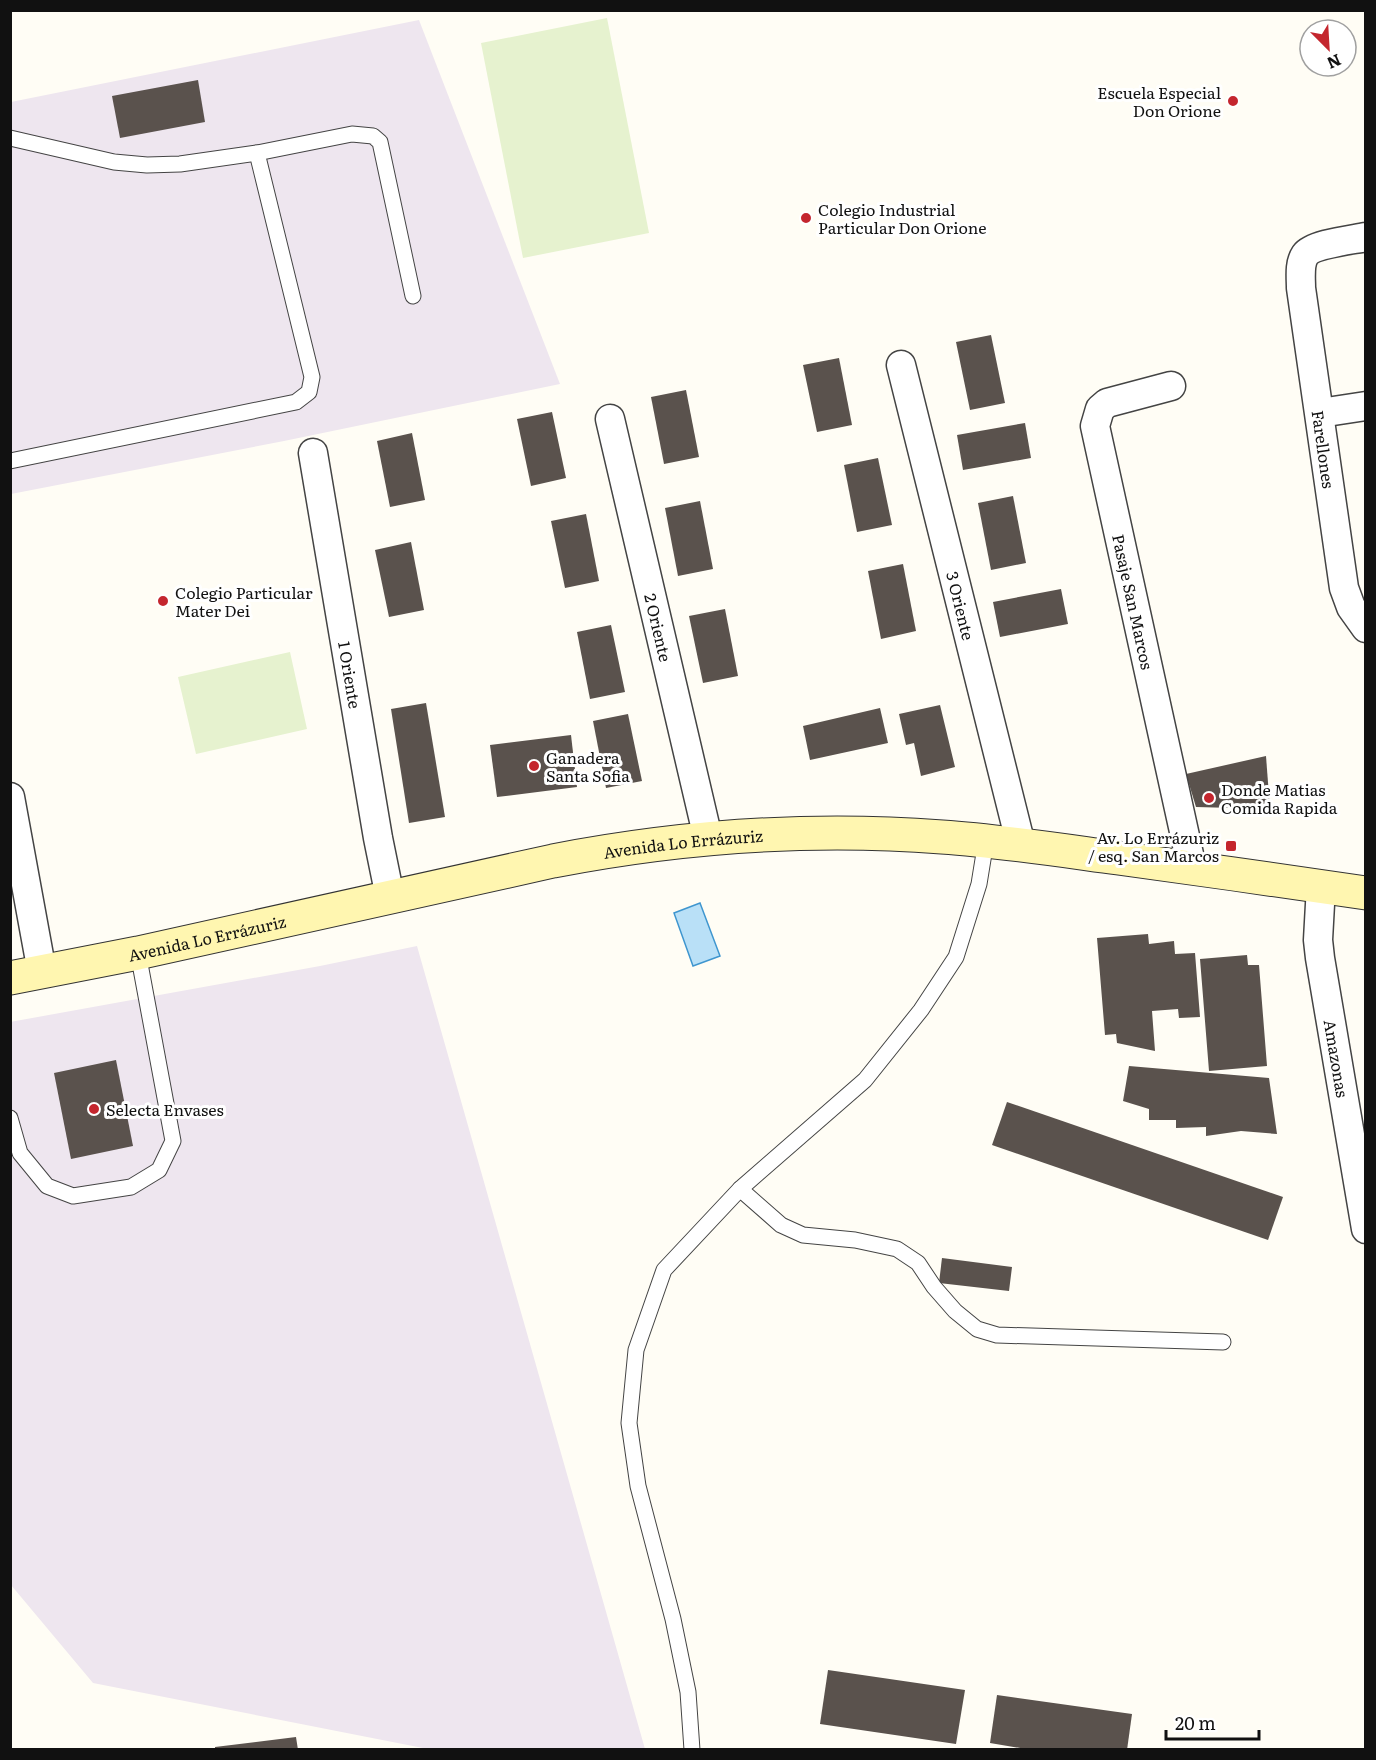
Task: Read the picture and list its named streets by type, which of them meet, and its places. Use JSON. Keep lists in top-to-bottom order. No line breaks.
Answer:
{"streets":{"main road":["Avenida Lo Errázuriz"],"street":["Farellones","Pasaje San Marcos","3 Oriente","2 Oriente","1 Oriente","Amazonas"]},"crossings":[["Pasaje San Marcos","Avenida Lo Errázuriz"],["3 Oriente","Avenida Lo Errázuriz"],["2 Oriente","Avenida Lo Errázuriz"],["1 Oriente","Avenida Lo Errázuriz"],["Avenida Lo Errázuriz","Amazonas"]],"places":{"other":["Escuela Especial Don Orione","Colegio Industrial Particular Don Orione","Colegio Particular Mater Dei","Ganadera Santa Sofia","Donde Matias Comida Rapida","Selecta Envases"],"transit":["Av. Lo Errázuriz / esq. San Marcos"]},"scale_bar":"20 m","north":"bottom right"}
